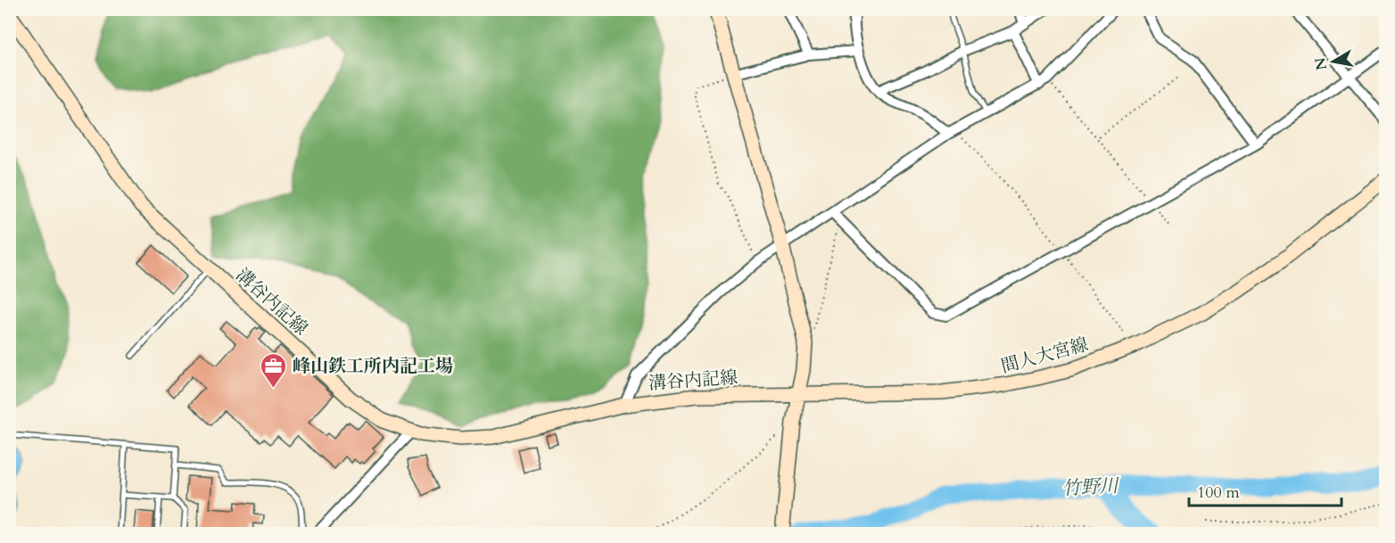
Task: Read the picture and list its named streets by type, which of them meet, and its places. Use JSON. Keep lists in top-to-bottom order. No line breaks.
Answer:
{"streets":{"main road":["溝谷内記線","間人大宮線"]},"crossings":[["溝谷内記線","間人大宮線"]],"water":["竹野川"],"places":{"office":["峰山鉄工所内記工場"]},"scale_bar":"100 m","north":"left"}
